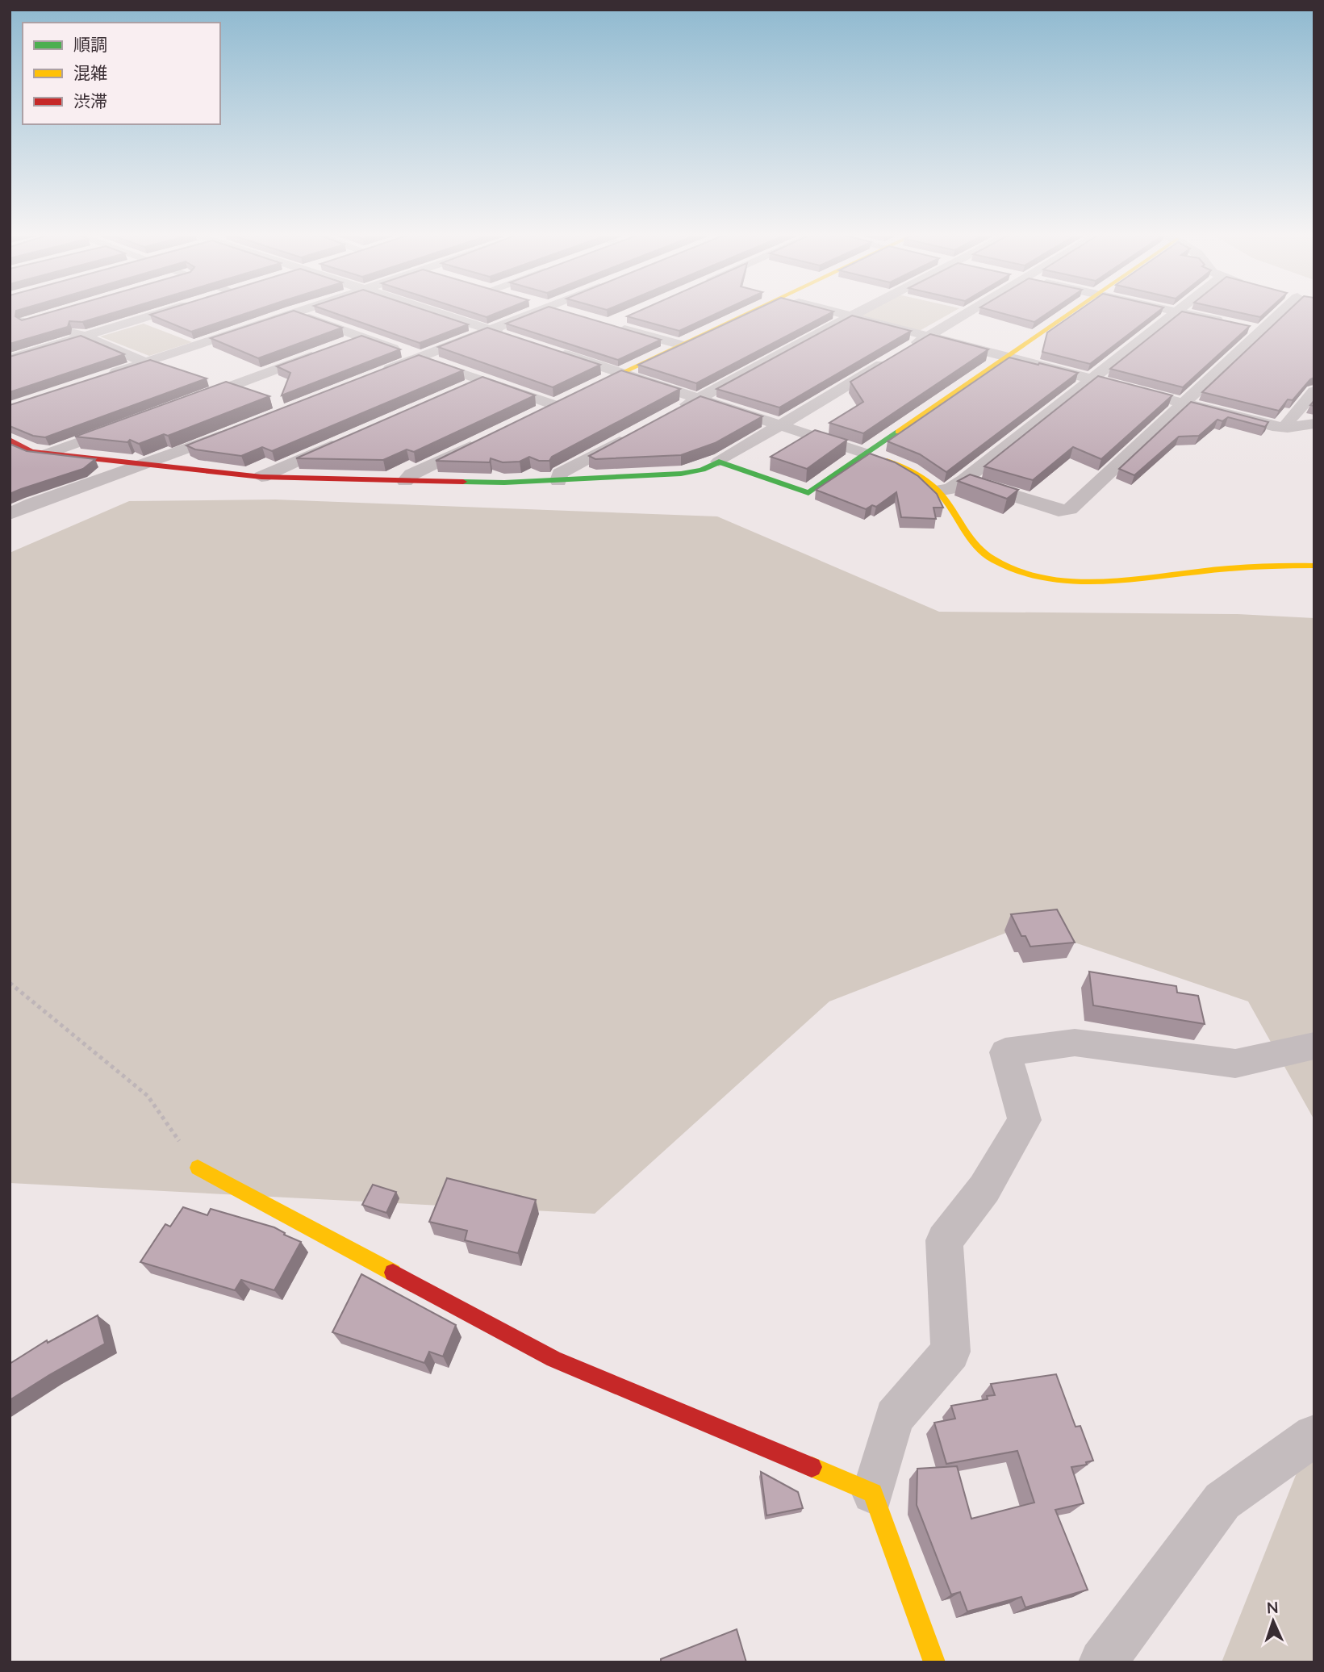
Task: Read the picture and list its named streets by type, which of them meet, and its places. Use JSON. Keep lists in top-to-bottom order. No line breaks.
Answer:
{"legend":["順調","混雑","渋滞"],"north":"top"}
